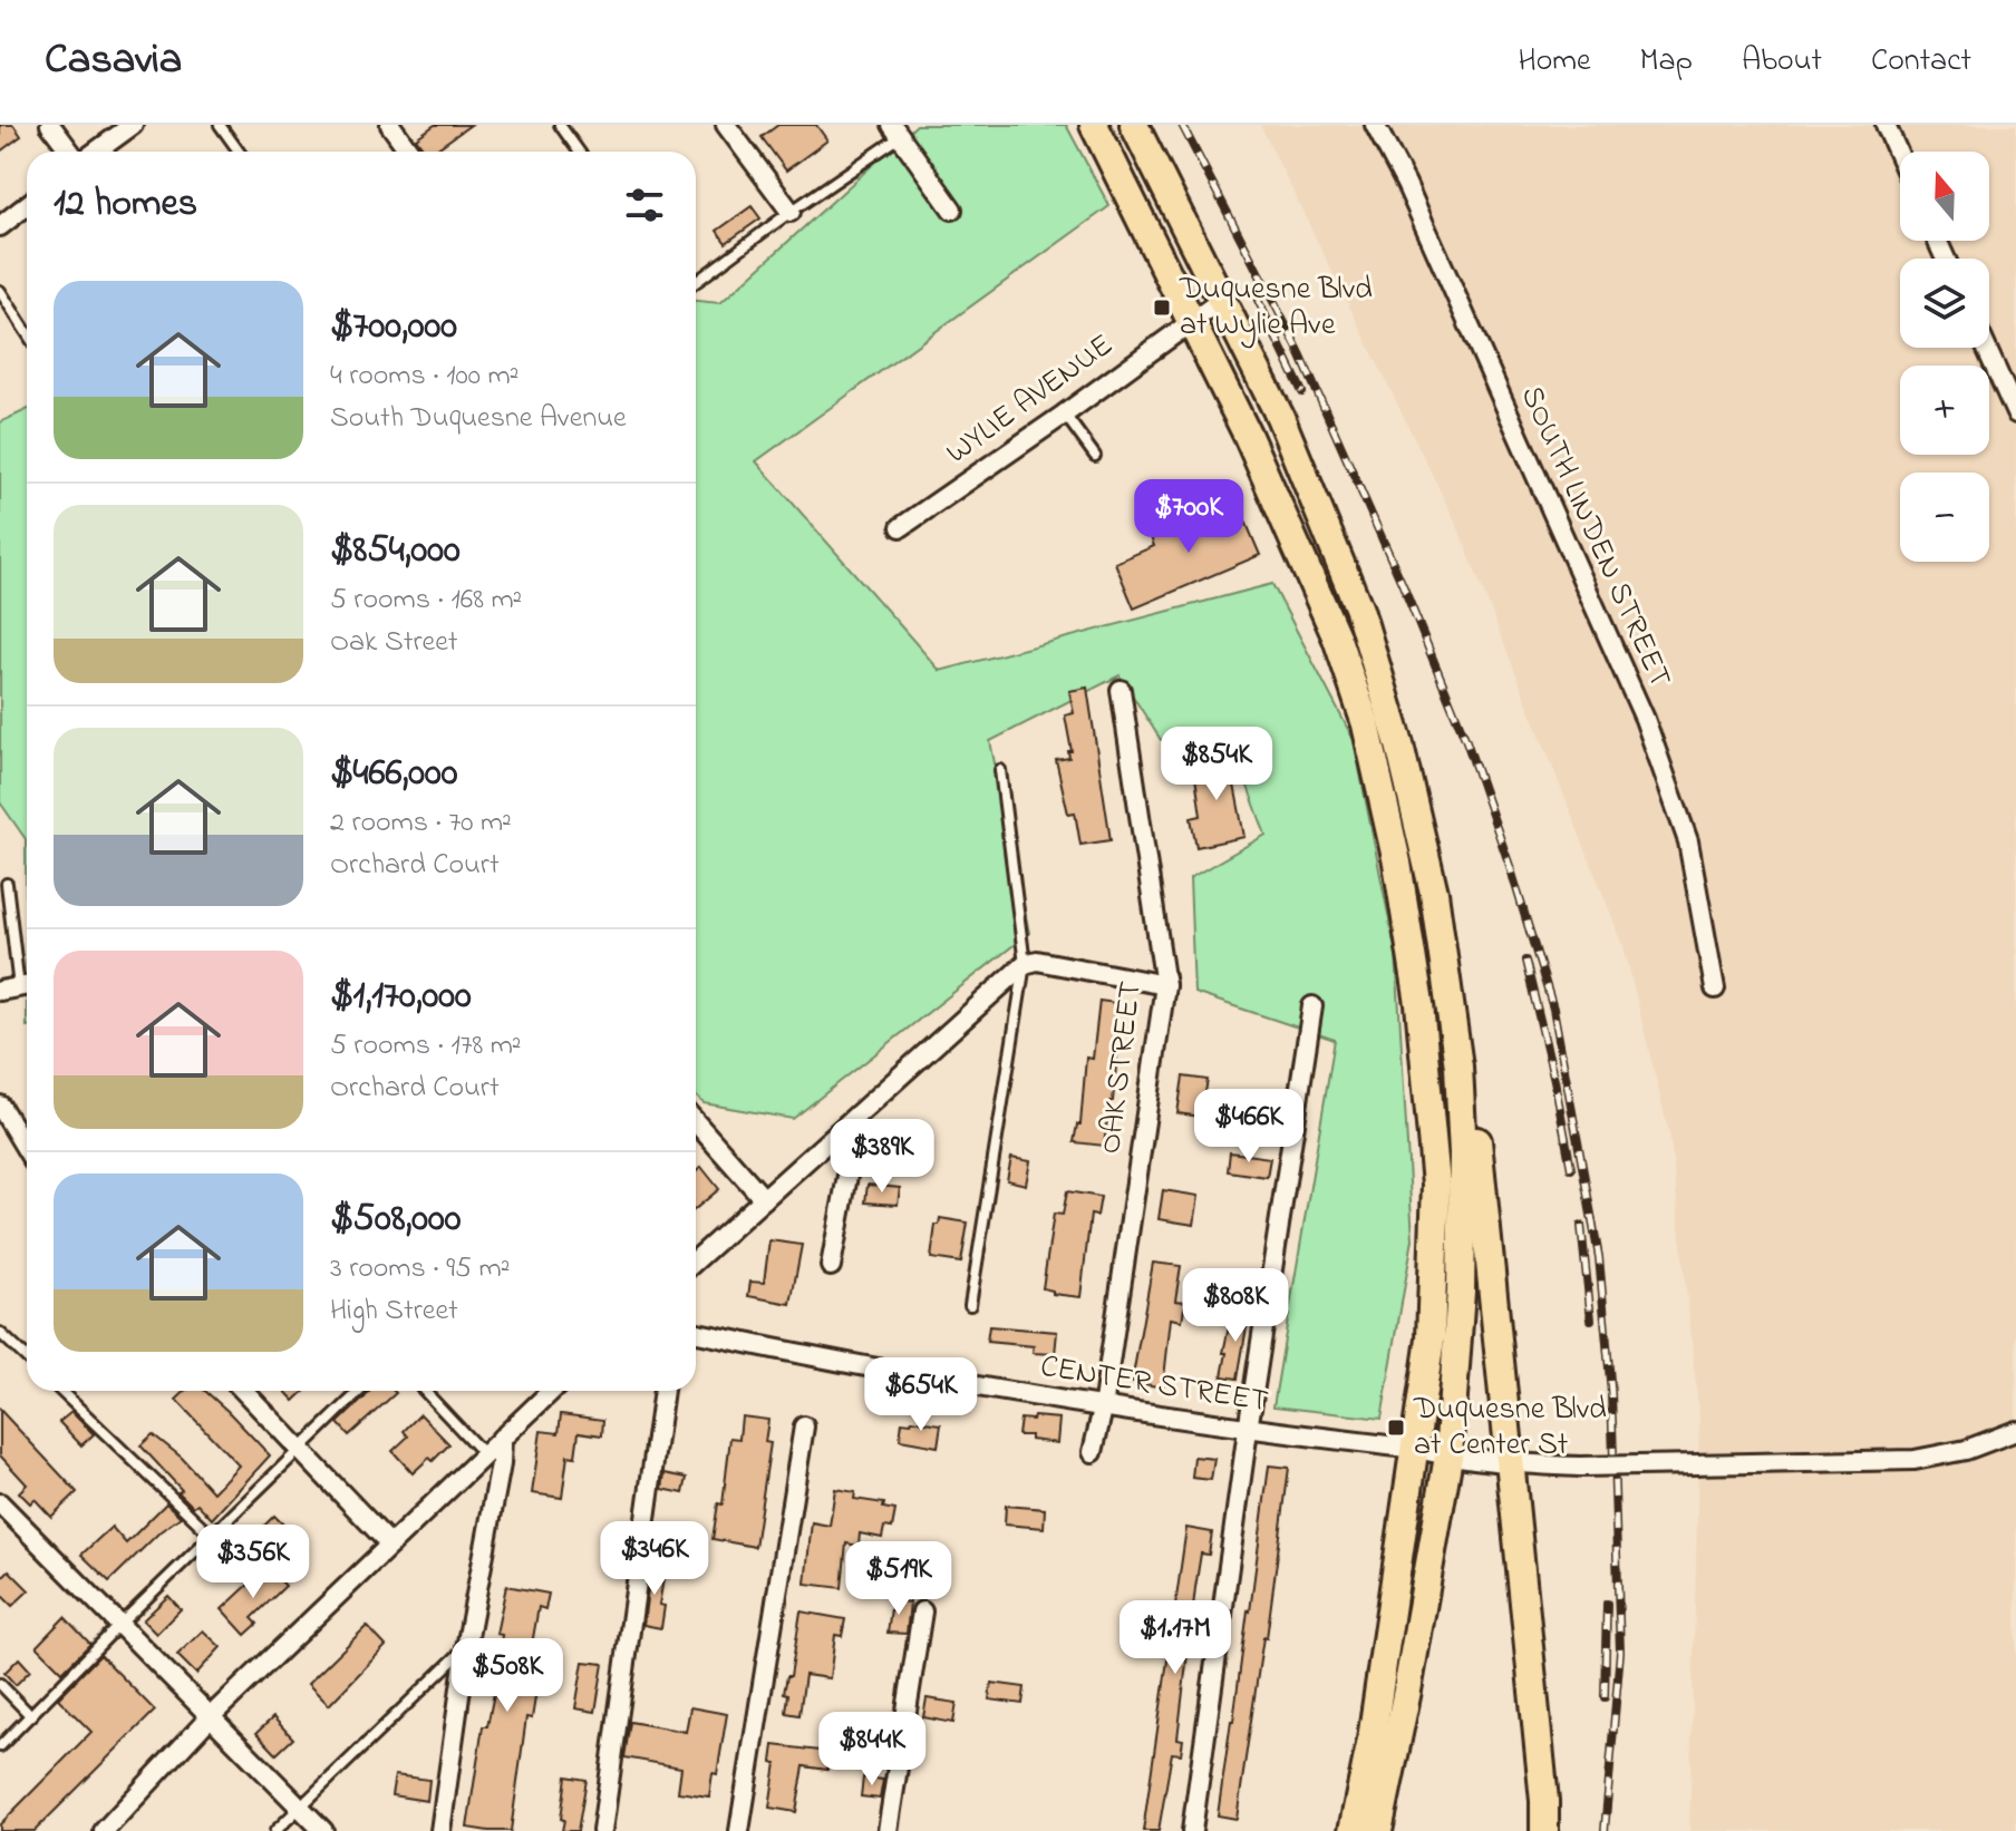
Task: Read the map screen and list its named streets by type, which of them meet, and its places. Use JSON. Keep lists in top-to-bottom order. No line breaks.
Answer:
{"streets":{"street":["WYLIE AVENUE","SOUTH LINDEN STREET","OAK STREET","CENTER STREET"]},"crossings":[["OAK STREET","CENTER STREET"]],"places":{"transit":["Duquesne Blvd at Wylie Ave","Duquesne Blvd at Center St"]},"north":"top","page":{"header":"Casavia","nav":["Home","Map","About","Contact"],"map_buttons":["+","−"],"heading":"12 homes","list":[{"name":"$700,000","note":"4 rooms · 100 m² · South Duquesne Avenue"},{"name":"$854,000","note":"5 rooms · 168 m² · Oak Street"},{"name":"$466,000","note":"2 rooms · 70 m² · Orchard Court"},{"name":"$1,170,000","note":"5 rooms · 178 m² · Orchard Court"},{"name":"$508,000","note":"3 rooms · 95 m² · High Street"}],"price":["$700K","$854K","$466K","$389K","$808K","$654K","$346K","$356K","$519K","$1.17M","$508K","$844K"]}}
